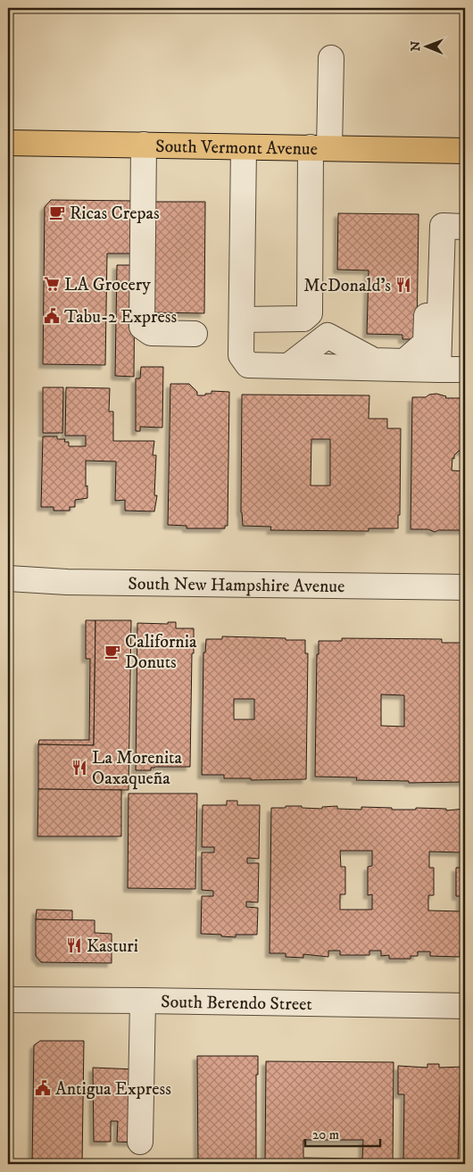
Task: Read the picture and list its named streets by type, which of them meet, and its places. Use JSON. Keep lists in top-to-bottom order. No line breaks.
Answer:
{"streets":{"main road":["South Vermont Avenue"],"street":["South New Hampshire Avenue","South Berendo Street"]},"places":{"cafe":["Ricas Crepas","California Donuts"],"supermarket":["LA Grocery"],"restaurant":["McDonald's","La Morenita Oaxaqueña","Kasturi"],"public building":["Tabu-2 Express","Antigua Express"]},"scale_bar":"20 m","north":"left"}
